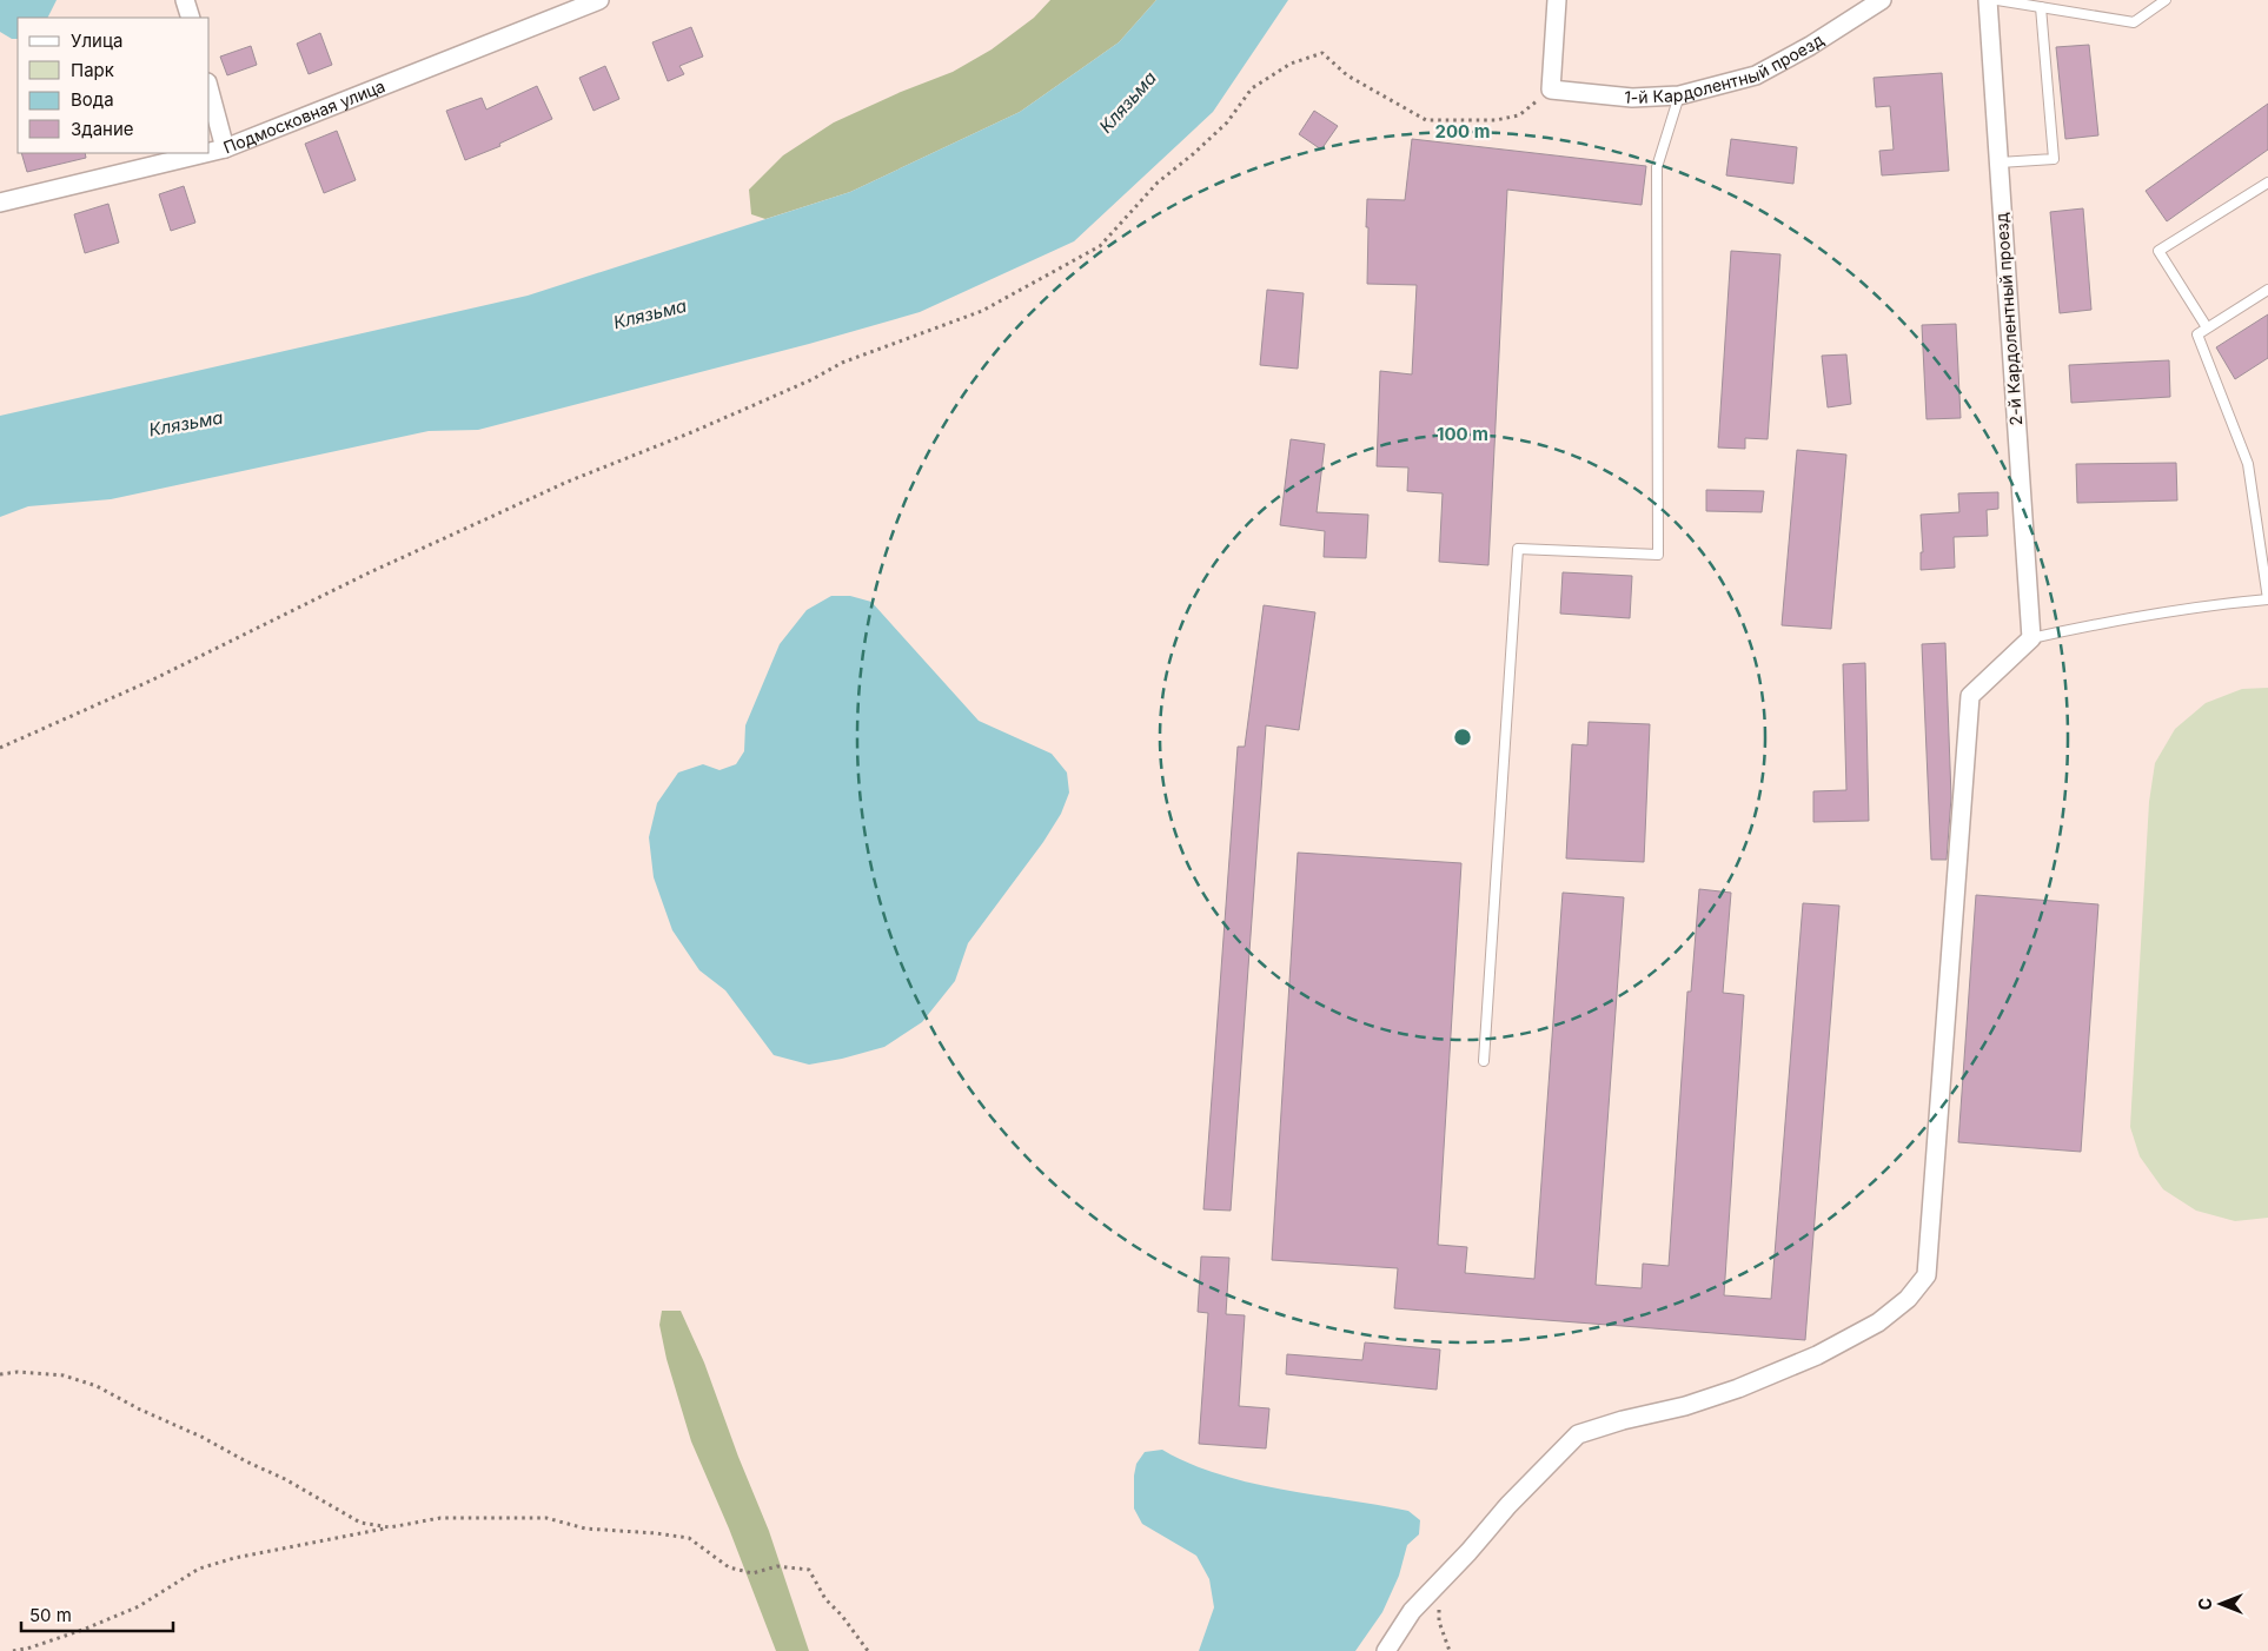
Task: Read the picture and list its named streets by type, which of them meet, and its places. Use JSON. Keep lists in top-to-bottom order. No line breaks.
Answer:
{"streets":{"street":["1-й Кардолентный проезд","Подмосковная улица","2-й Кардолентный проезд"]},"water":["Клязьма"],"legend":["Улица","Парк","Вода","Здание"],"scale_bar":"50 m","north":"left","rings":["200 m","100 m"]}
